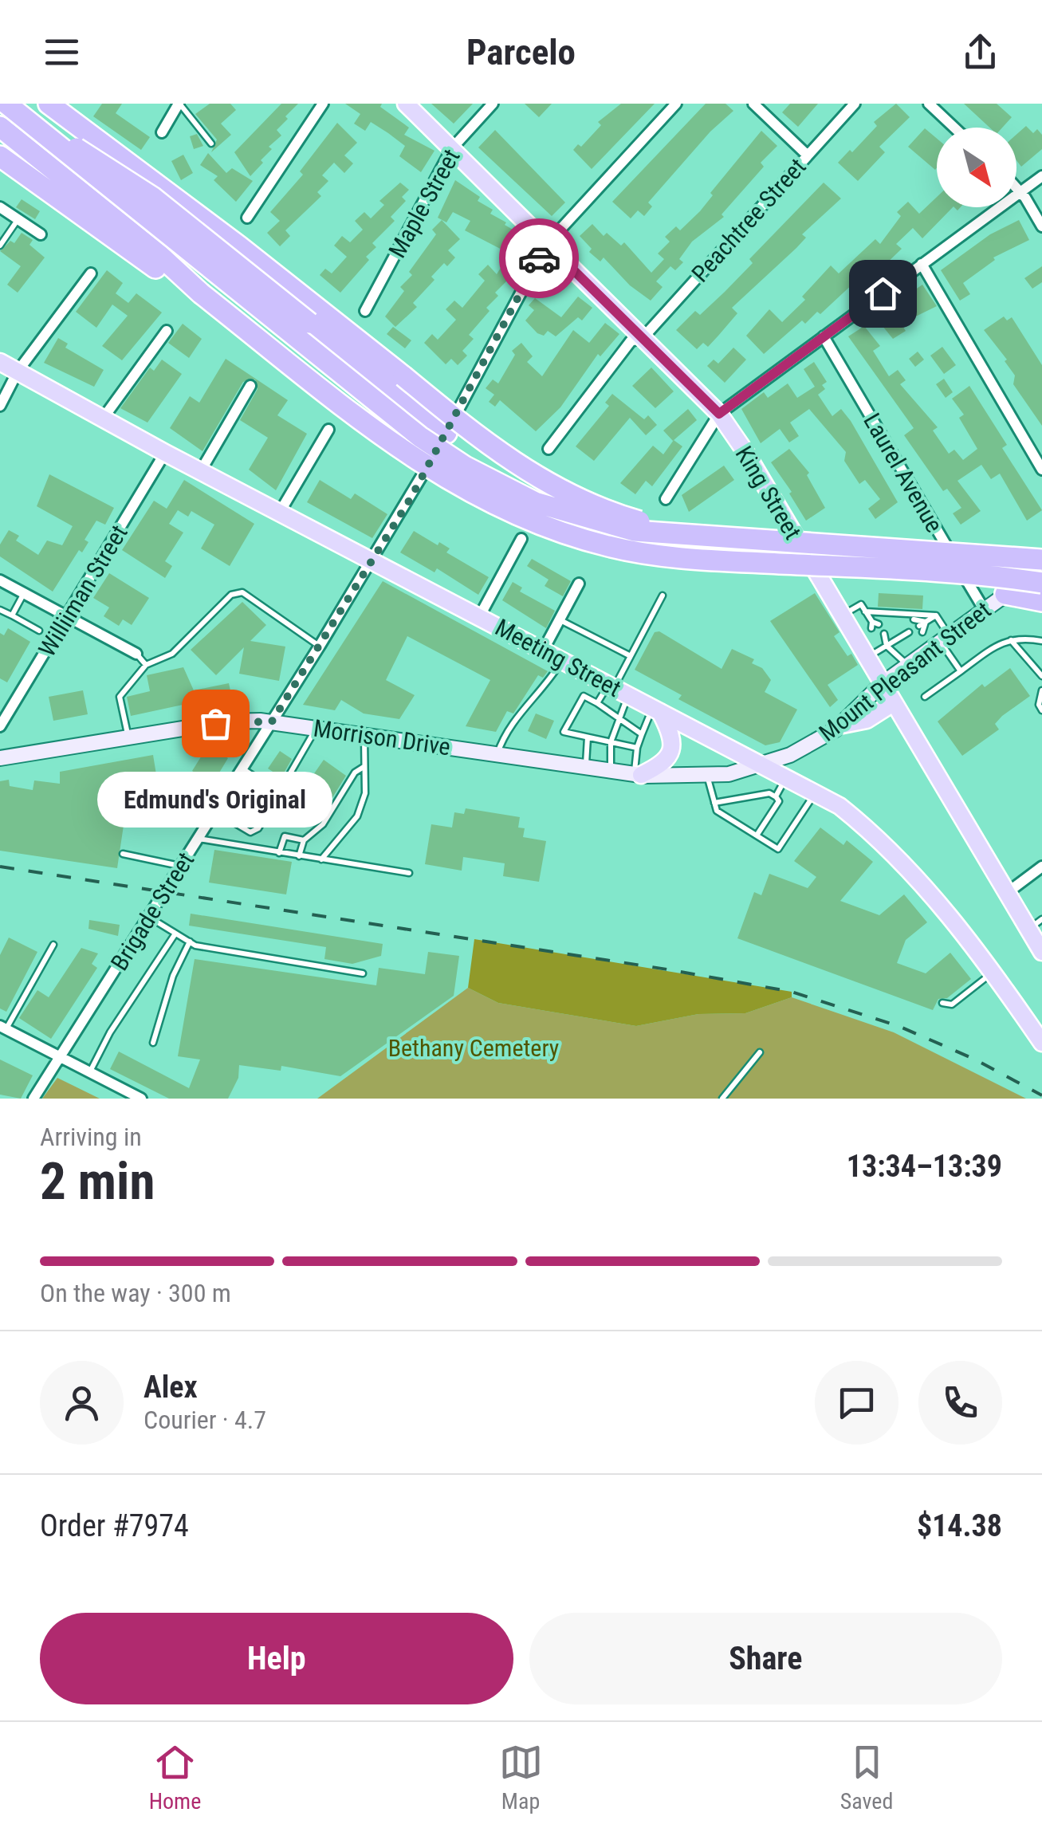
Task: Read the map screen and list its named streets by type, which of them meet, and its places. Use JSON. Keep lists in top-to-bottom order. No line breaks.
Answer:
{"streets":{"main road":["King Street","Meeting Street","Mount Pleasant Street","Morrison Drive"],"street":["Maple Street","Peachtree Street","Laurel Avenue","Williiman Street","Brigade Street"]},"crossings":[["Maple Street","King Street"],["Peachtree Street","King Street"],["Laurel Avenue","Mount Pleasant Street"],["King Street","Mount Pleasant Street"],["King Street","Brigade Street"],["Williiman Street","Meeting Street"],["Meeting Street","Mount Pleasant Street"],["Meeting Street","Morrison Drive"],["Meeting Street","Brigade Street"],["Mount Pleasant Street","Morrison Drive"],["Morrison Drive","Brigade Street"]],"parks":["Bethany Cemetery"],"places":["Edmund's Original"],"north":"bottom right","page":{"header":"Parcelo","bubble":"Edmund's Original","heading":["2 min","Arriving in","13:34–13:39"],"panel":["Alex","Courier · 4.7","Order #7974","$14.38"],"bar":"On the way · 300 m","buttons":["Help","Share"],"tabs":["Home","Map","Saved"]}}
